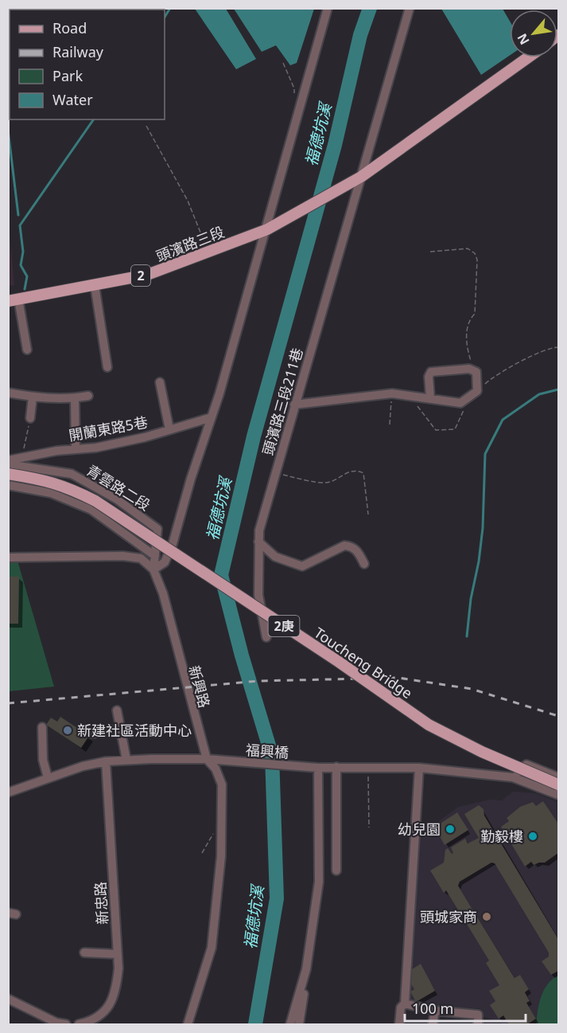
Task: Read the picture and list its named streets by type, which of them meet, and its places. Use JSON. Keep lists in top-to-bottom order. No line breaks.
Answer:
{"streets":{"main road":["頭濱路三段","2","2庚","Toucheng Bridge"],"street":["頭濱路三段211巷","開蘭東路5巷","青雲路二段","新興路","福興橋","新忠路"]},"crossings":[["頭濱路三段","2"],["2","頭濱路三段211巷"],["青雲路二段","新興路"],["新興路","福興橋"]],"water":["福德坑溪"],"places":["新建社區活動中心","幼兒園","勤毅樓","頭城家商"],"legend":["Road","Railway","Park","Water"],"scale_bar":"100 m","north":"bottom left"}
